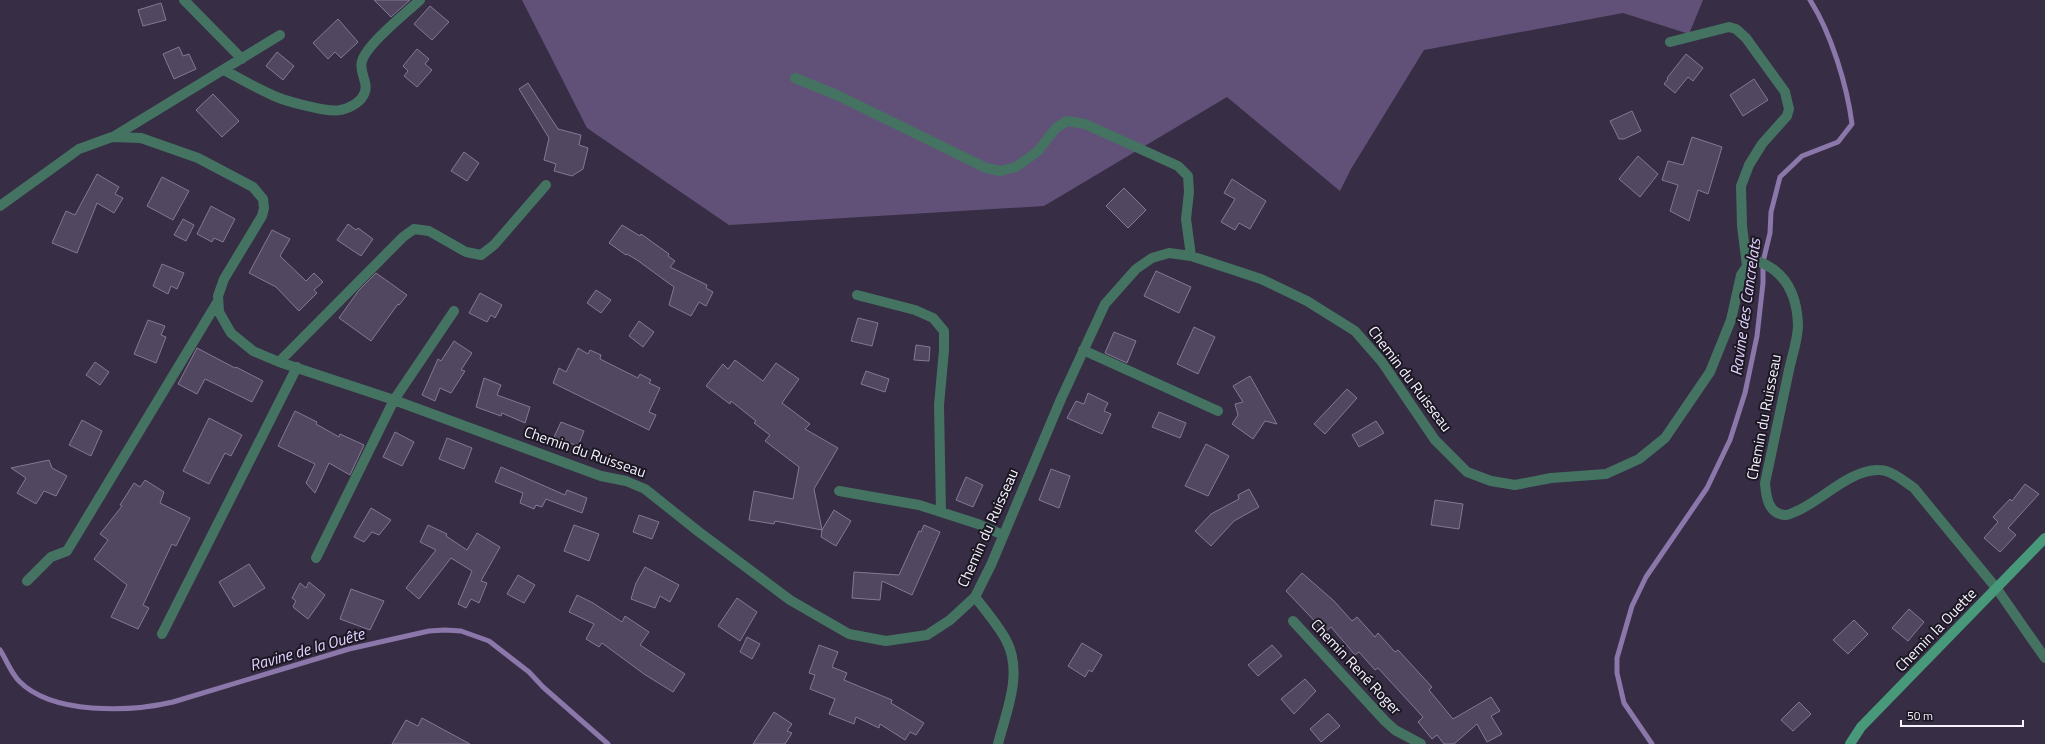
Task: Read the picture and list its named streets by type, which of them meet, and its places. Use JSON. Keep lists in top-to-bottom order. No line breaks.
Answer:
{"streets":{"street":["Chemin du Ruisseau","Chemin la Ouette","Chemin René Roger"]},"crossings":[["Chemin du Ruisseau","Chemin la Ouette"]],"water":["Ravine des Cancrelats","Ravine de la Ouête"],"scale_bar":"50 m"}
